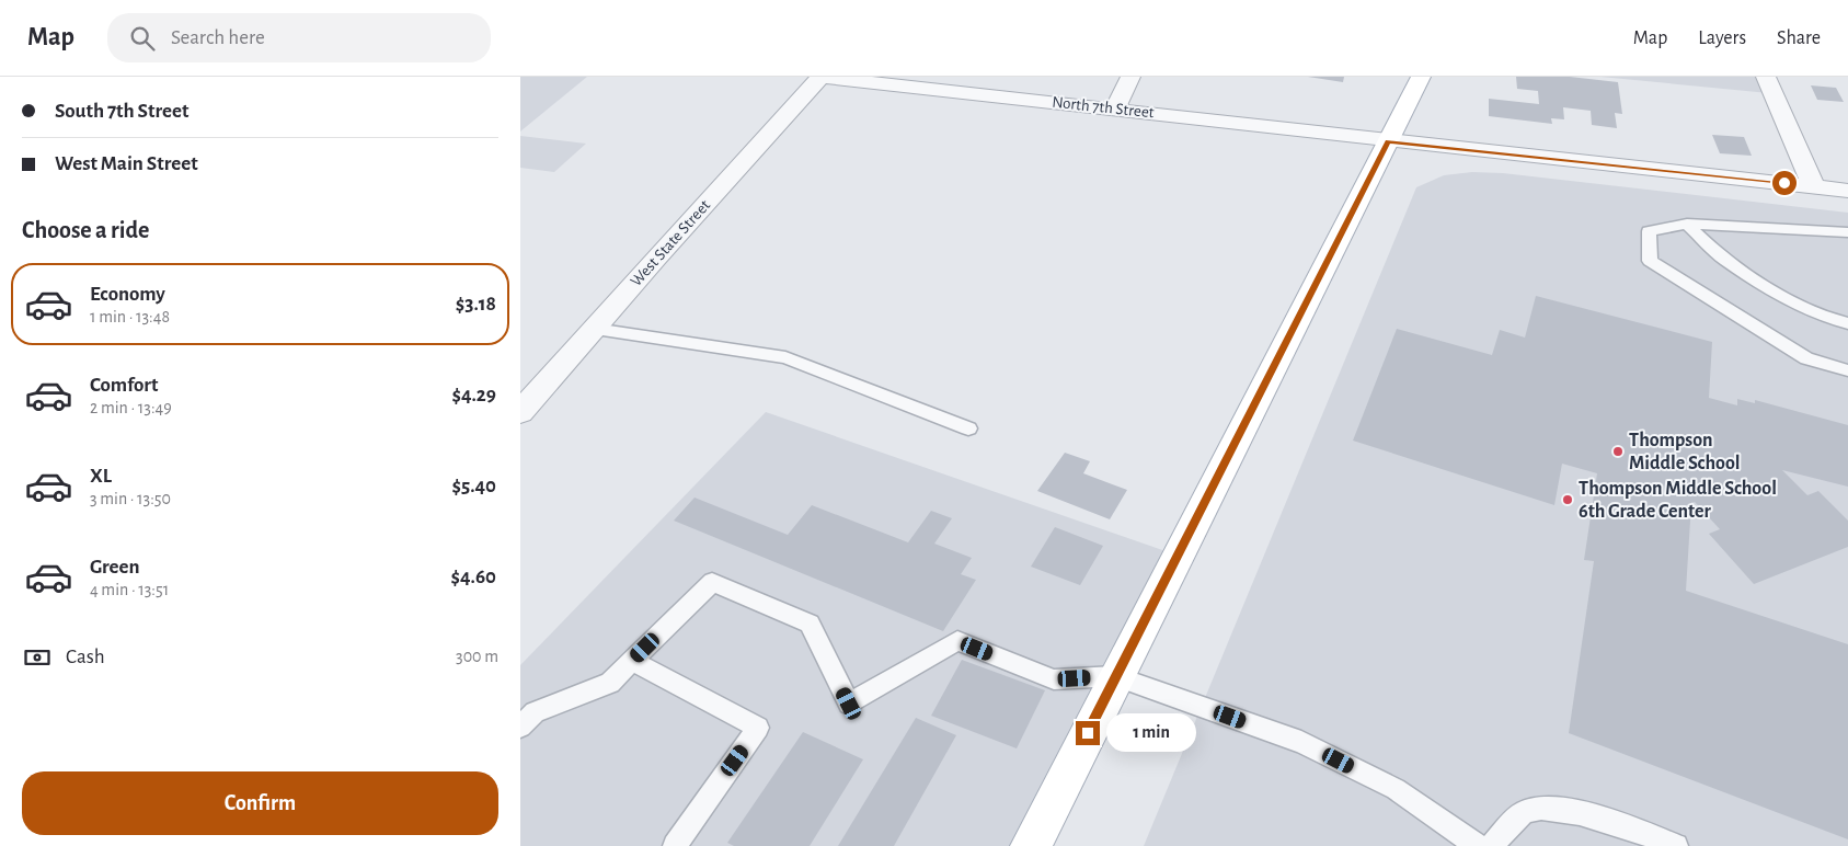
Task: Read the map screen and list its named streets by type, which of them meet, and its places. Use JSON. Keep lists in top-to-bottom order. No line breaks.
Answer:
{"streets":{"street":["North 7th Street","West State Street"]},"crossings":[["North 7th Street","West State Street"]],"places":["Thompson Middle School","Thompson Middle School 6th Grade Center"],"page":{"header":"Map","search":"Search here","nav":["Map","Layers","Share"],"banner":["South 7th Street","West Main Street"],"heading":"Choose a ride","list":[{"name":"Economy","note":"1 min · 13:48","value":"$3.18"},{"name":"Comfort","note":"2 min · 13:49","value":"$4.29"},{"name":"XL","note":"3 min · 13:50","value":"$5.40"},{"name":"Green","note":"4 min · 13:51","value":"$4.60"}],"pay":["Cash","300 m"],"bubble":"1 min","buttons":"Confirm"}}
